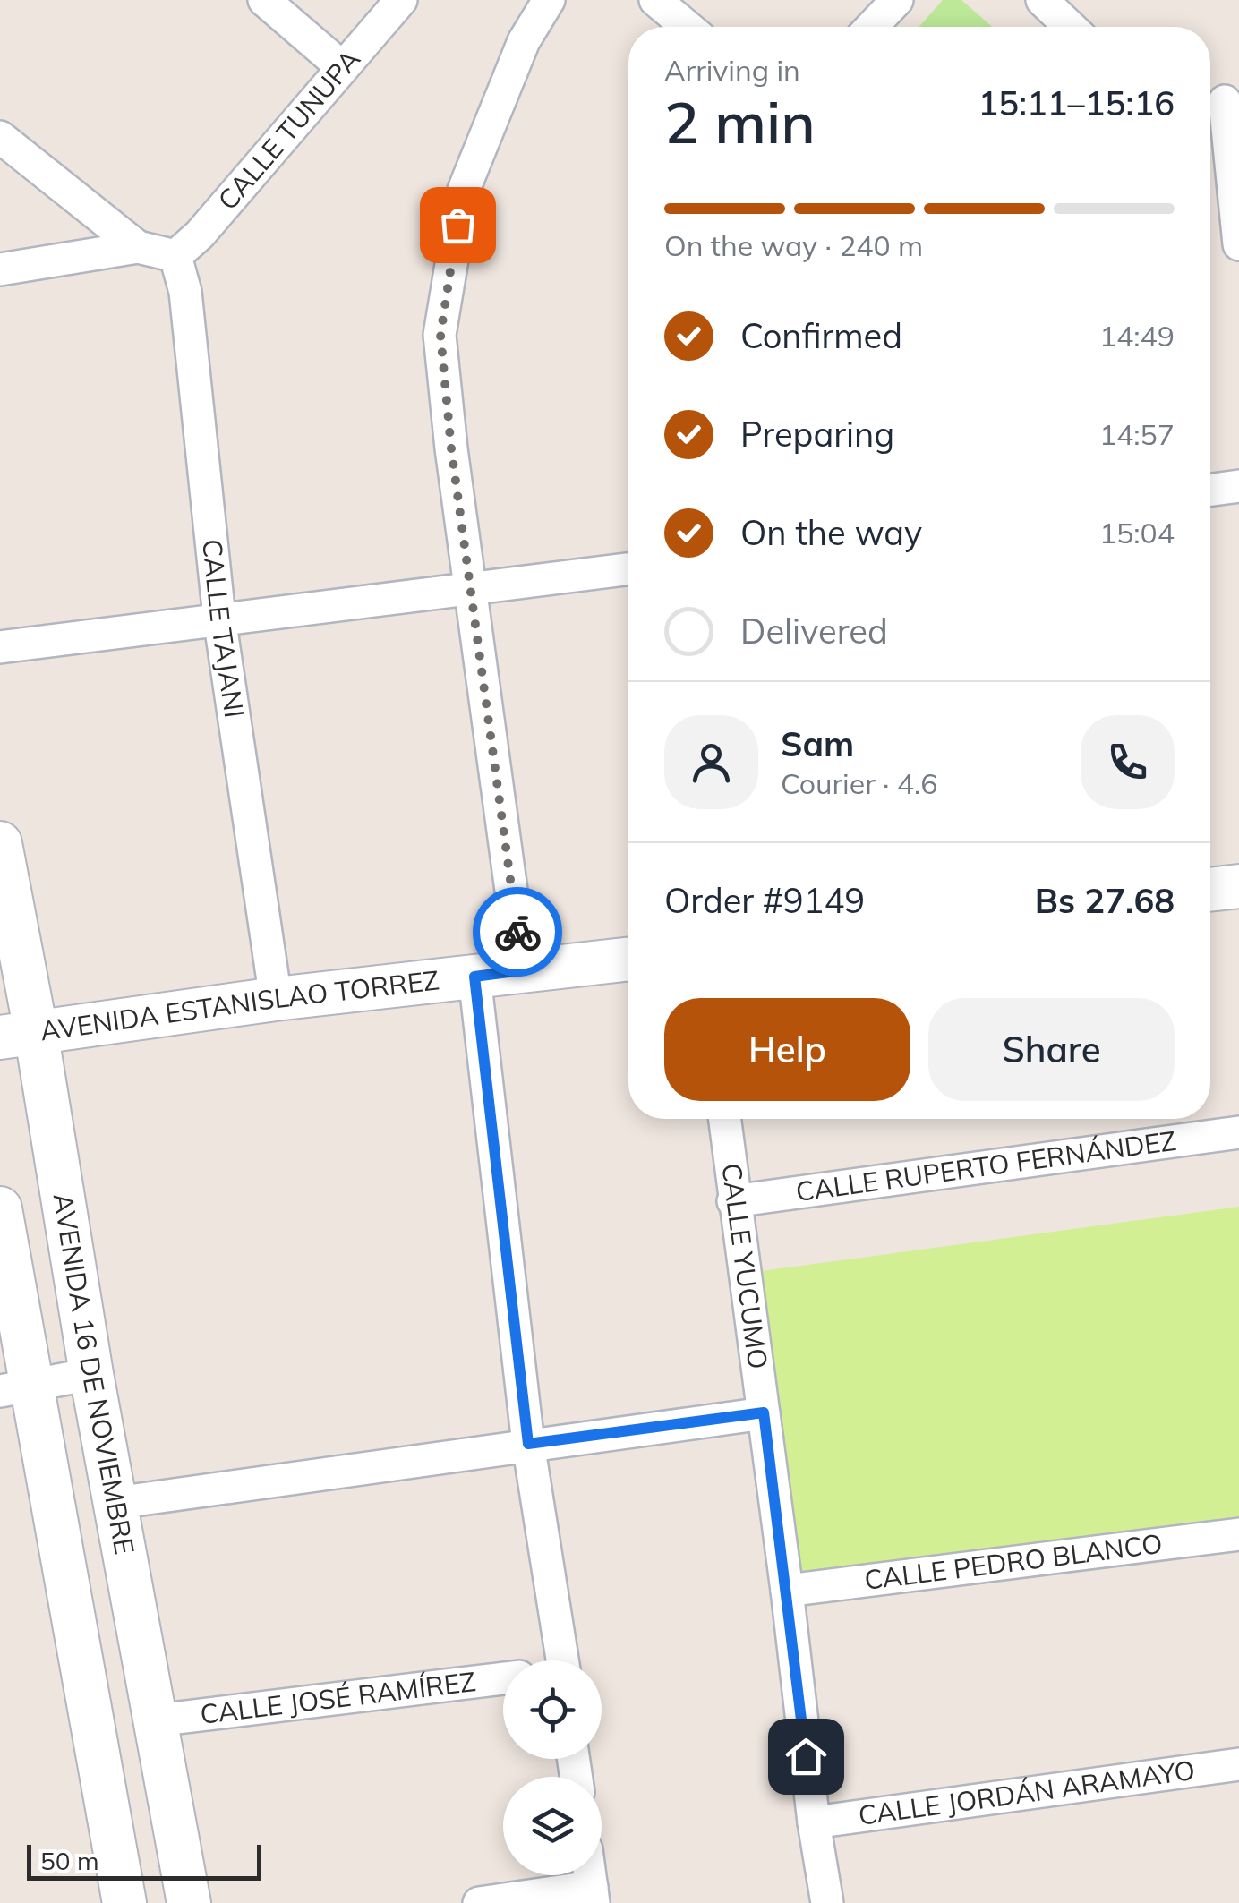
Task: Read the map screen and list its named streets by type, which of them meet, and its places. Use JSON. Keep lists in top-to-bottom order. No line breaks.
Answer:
{"streets":{"street":["CALLE TUNUPA","CALLE TAJANI","AVENIDA ESTANISLAO TORREZ","CALLE RUPERTO FERNÁNDEZ","CALLE YUCUMO","AVENIDA 16 DE NOVIEMBRE","CALLE PEDRO BLANCO","CALLE JOSÉ RAMÍREZ","CALLE JORDÁN ARAMAYO"]},"crossings":[["CALLE TUNUPA","CALLE TAJANI"],["CALLE TAJANI","AVENIDA ESTANISLAO TORREZ"],["AVENIDA ESTANISLAO TORREZ","AVENIDA 16 DE NOVIEMBRE"],["CALLE RUPERTO FERNÁNDEZ","CALLE YUCUMO"],["CALLE YUCUMO","CALLE PEDRO BLANCO"],["CALLE YUCUMO","CALLE JORDÁN ARAMAYO"],["AVENIDA 16 DE NOVIEMBRE","CALLE JOSÉ RAMÍREZ"]],"scale_bar":"50 m","page":{"heading":["2 min","Arriving in","15:11–15:16"],"panel":["Sam","Courier · 4.6","Order #9149","Bs 27.68"],"bar":"On the way · 240 m","list":[["Confirmed","14:49"],["Preparing","14:57"],["On the way","15:04"],"Delivered"],"buttons":["Help","Share"],"scale":"50 m"}}
